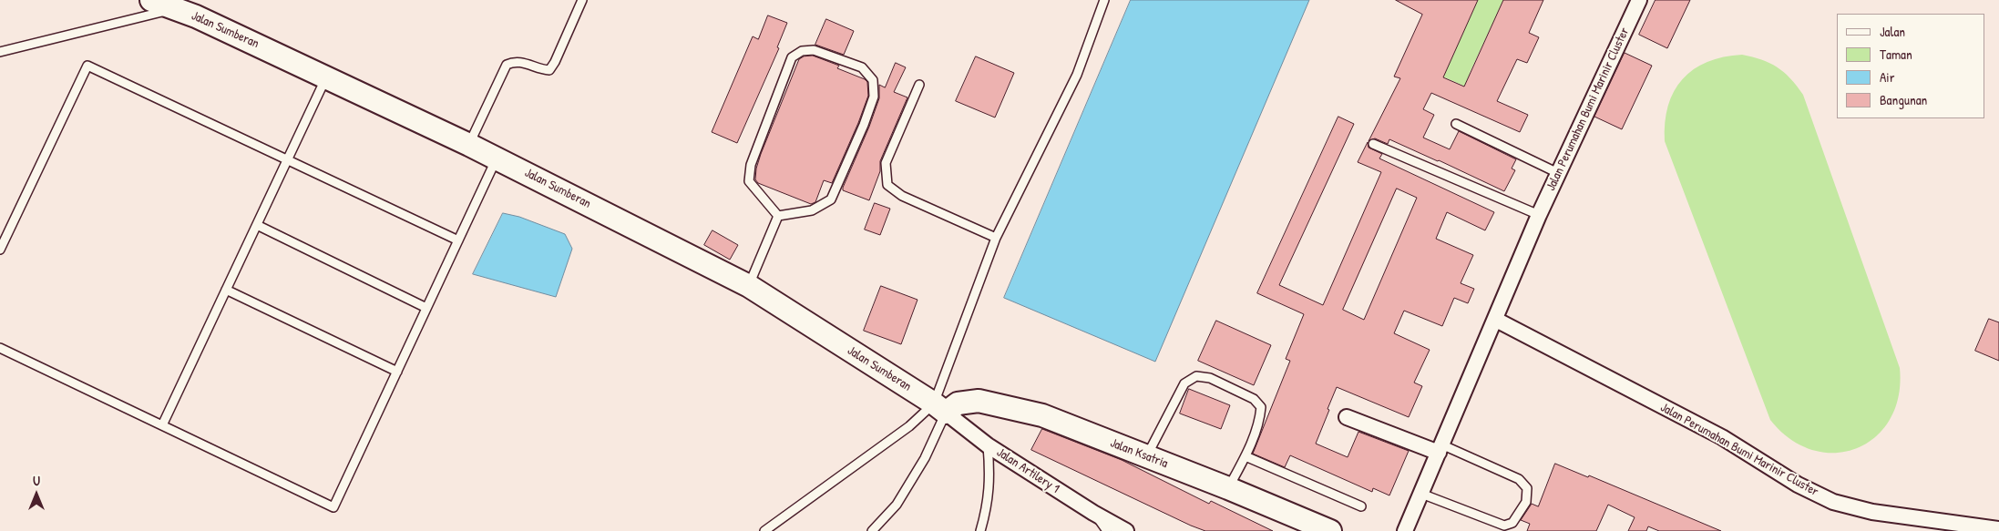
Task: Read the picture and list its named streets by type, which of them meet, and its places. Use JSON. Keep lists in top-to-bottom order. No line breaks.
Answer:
{"streets":{"street":["Jalan Sumberan","Jalan Perumahan Bumi Marinir Cluster","Jalan Ksatria","Jalan Artilery 1"]},"crossings":[["Jalan Sumberan","Jalan Ksatria"],["Jalan Sumberan","Jalan Artilery 1"],["Jalan Ksatria","Jalan Artilery 1"]],"legend":["Jalan","Taman","Air","Bangunan"],"north":"top"}
